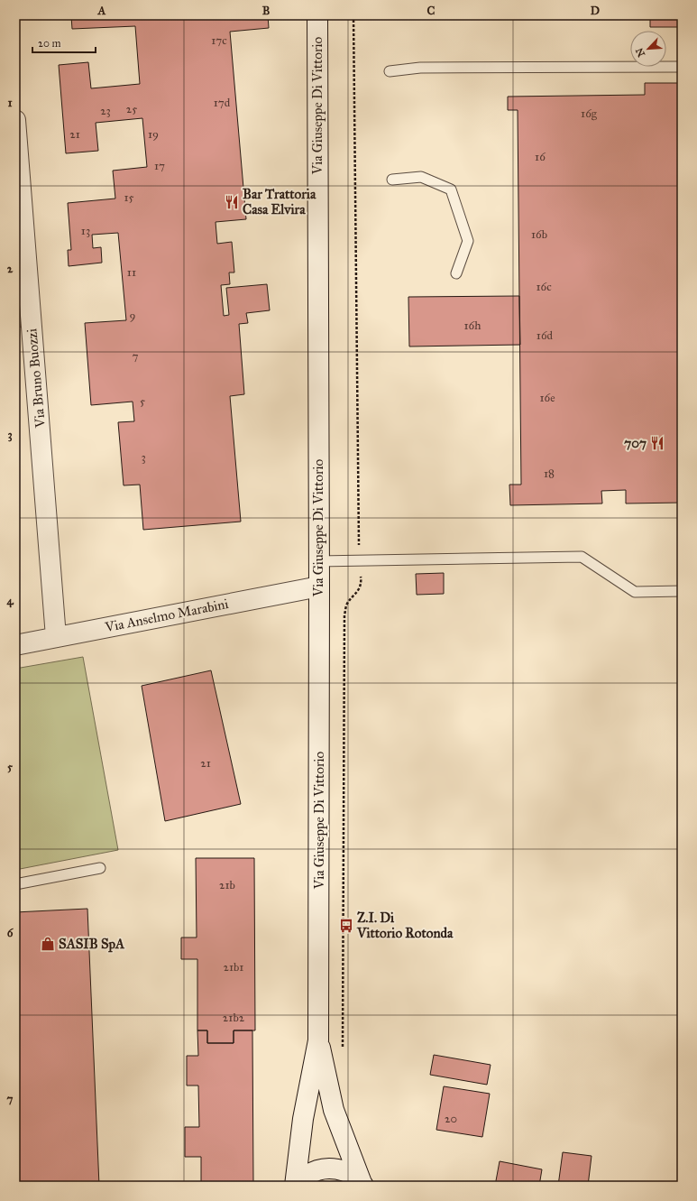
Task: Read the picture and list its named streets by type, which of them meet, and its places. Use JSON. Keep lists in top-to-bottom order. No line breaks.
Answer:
{"streets":{"street":["Via Giuseppe Di Vittorio","Via Bruno Buozzi","Via Anselmo Marabini"]},"crossings":[["Via Giuseppe Di Vittorio","Via Anselmo Marabini"],["Via Bruno Buozzi","Via Anselmo Marabini"]],"places":{"restaurant":["Bar Trattoria Casa Elvira","707"],"bus stop":["Z.I. Di Vittorio Rotonda"],"shop":["SASIB SpA"]},"house_numbers":["17c","17d","25","23","16g","21","19","16","17","15","13","16b","11","16c","9","16h","16d","7","16e","5","3","18","21","21b","21b1","21b2","20"],"scale_bar":"20 m","north":"bottom left","grid":{"columns":["A","B","C","D"],"rows":["1","2","3","4","5","6","7"]}}
